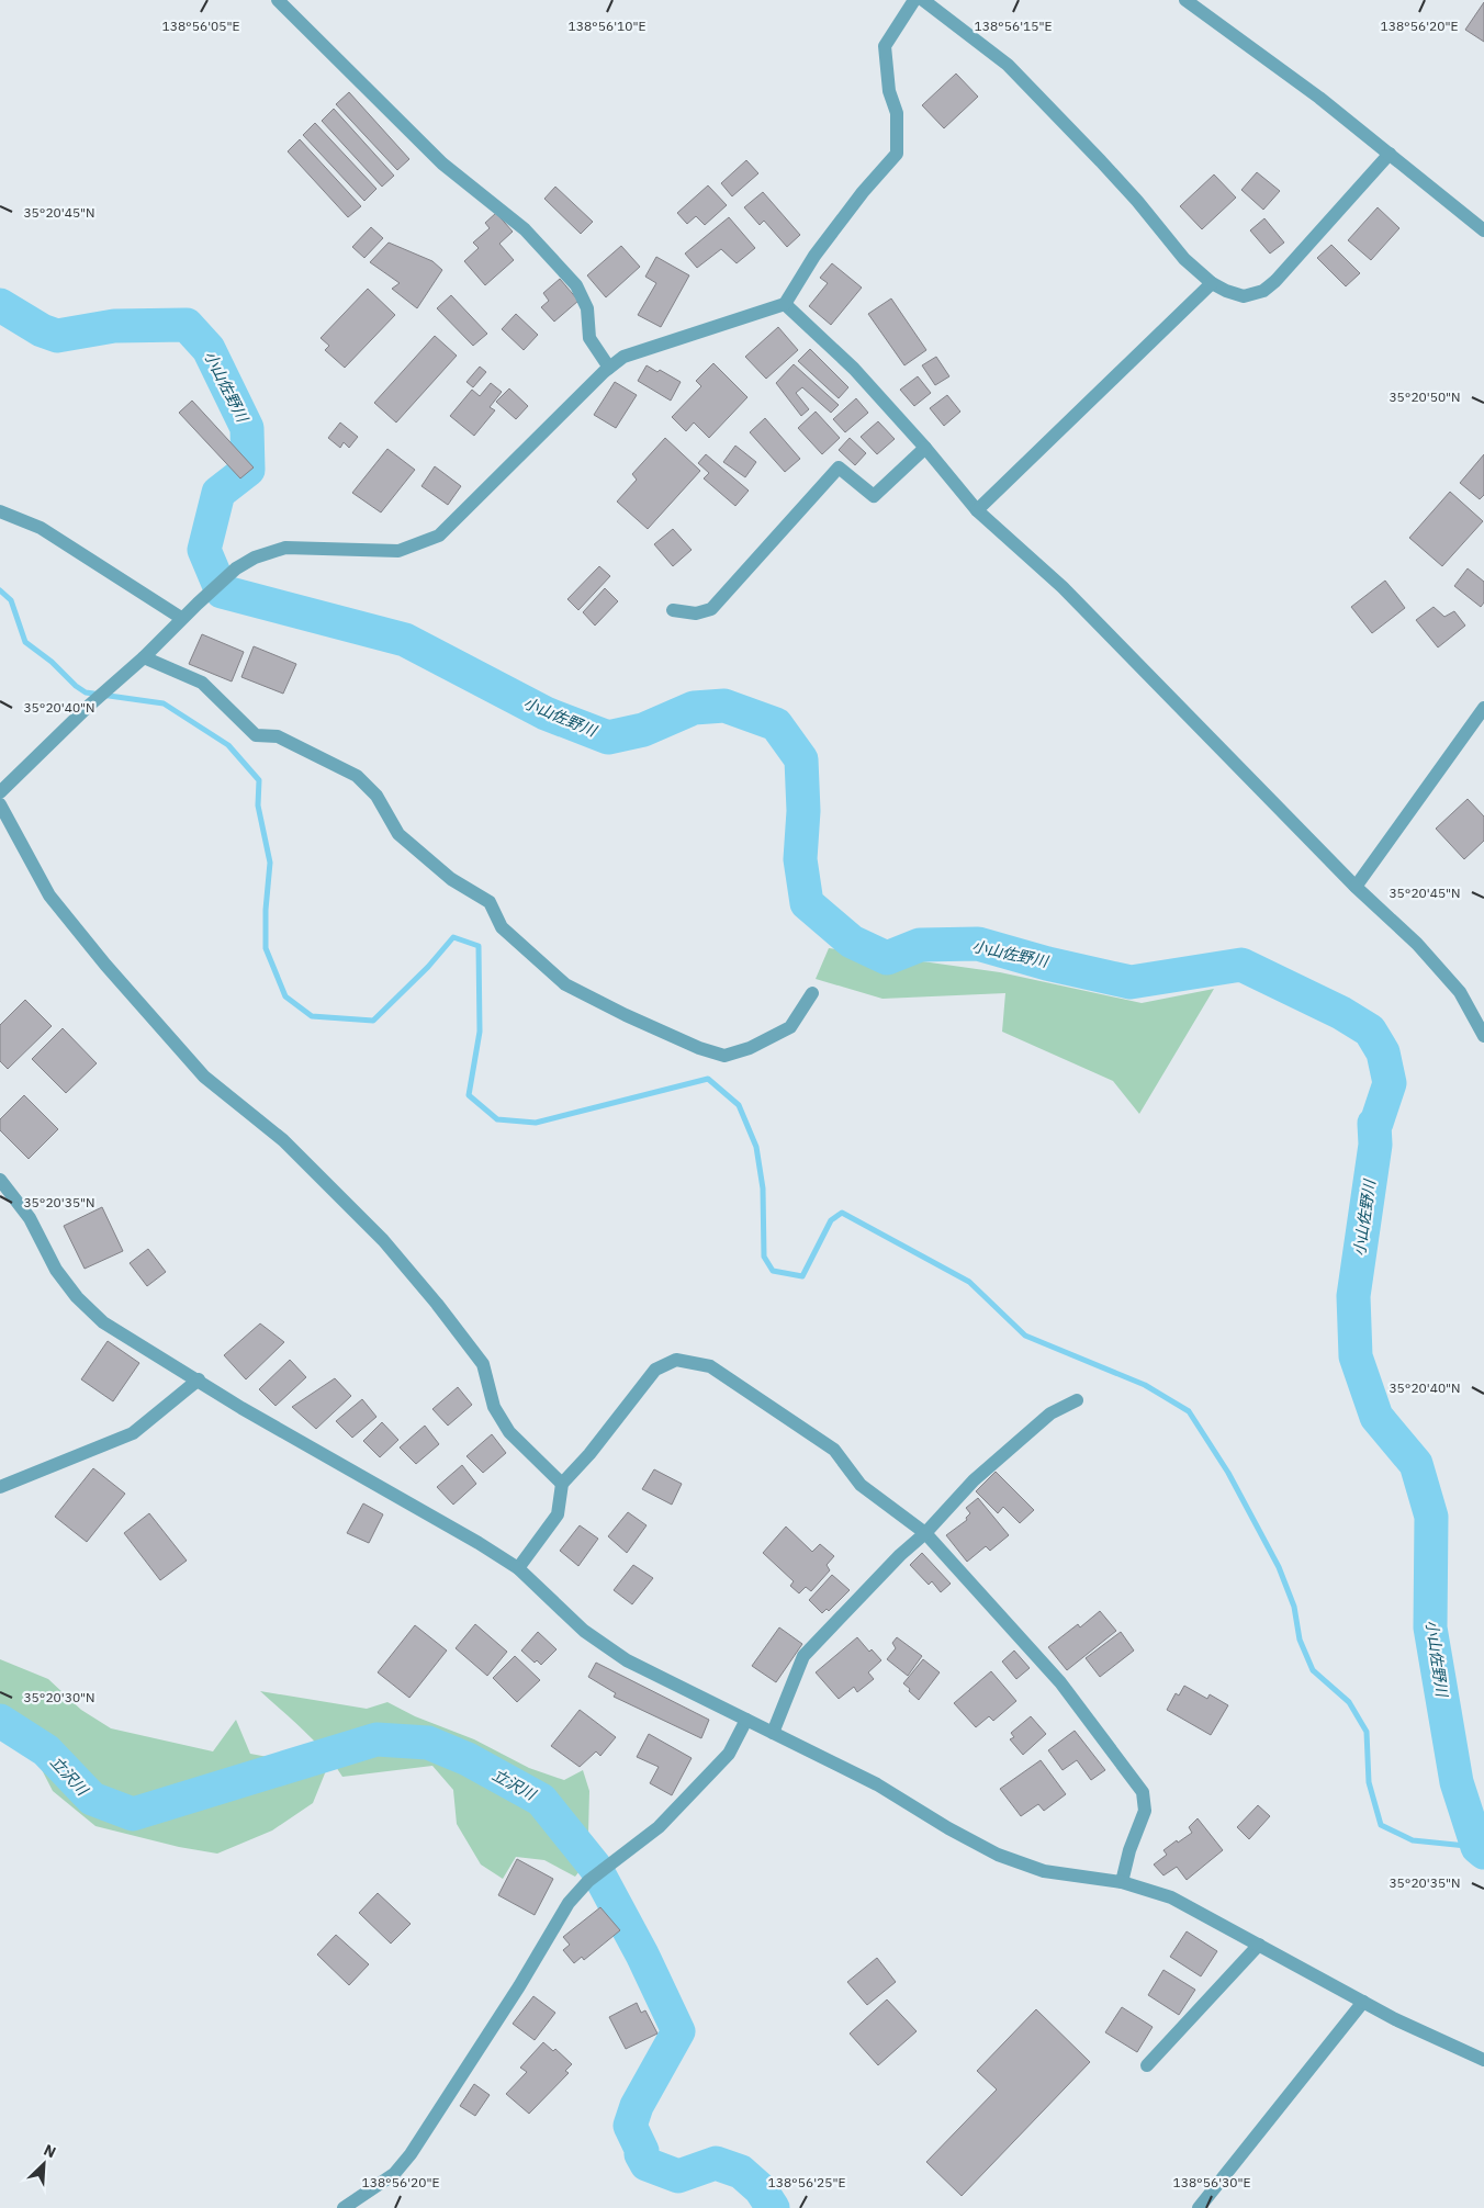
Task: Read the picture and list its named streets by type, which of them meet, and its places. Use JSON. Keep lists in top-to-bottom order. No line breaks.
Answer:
{"water":["小山佐野川","立沢川"],"north":"top right","coordinates":["138°56'05\"E","138°56'10\"E","138°56'15\"E","138°56'20\"E","35°20'45\"N","35°20'50\"N","35°20'40\"N","35°20'35\"N","35°20'30\"N","138°56'25\"E","138°56'30\"E"]}
